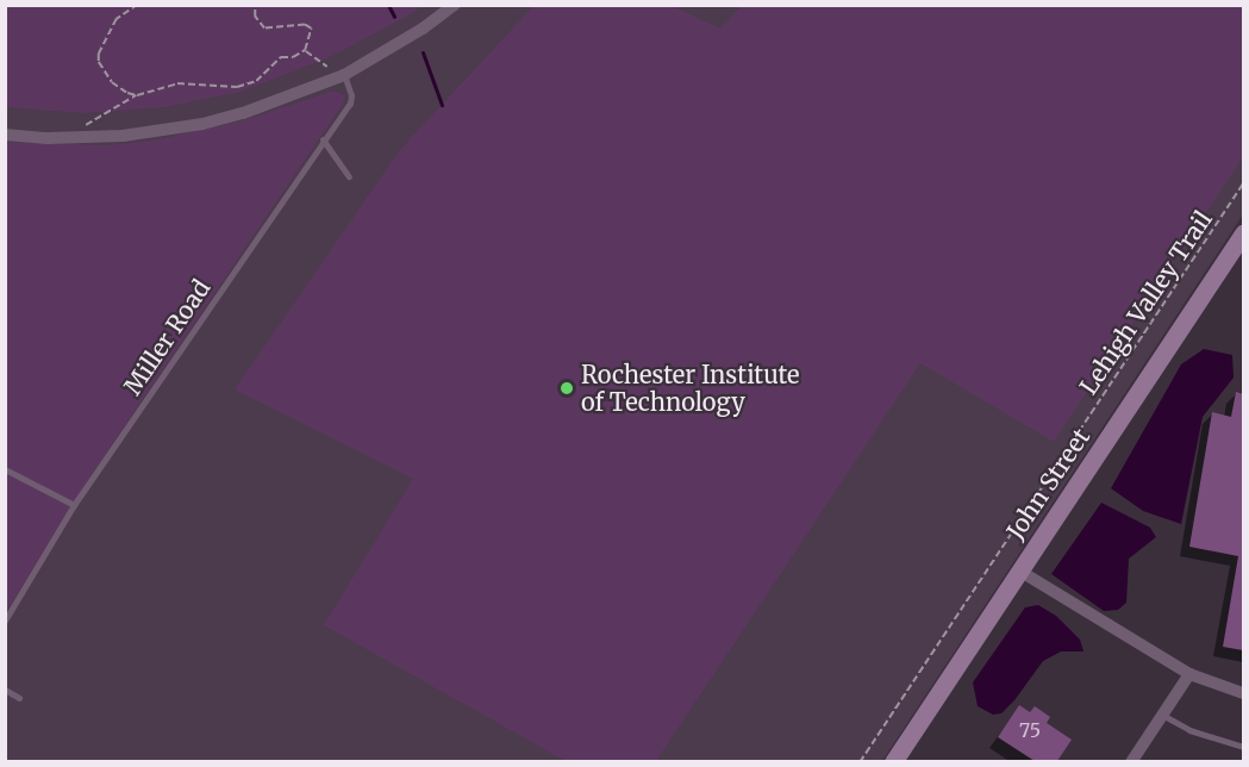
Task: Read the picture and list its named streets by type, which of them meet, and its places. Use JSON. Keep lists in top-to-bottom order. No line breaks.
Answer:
{"streets":{"street":["John Street"],"lane":["Miller Road"],"path":["Lehigh Valley Trail"]},"places":["Rochester Institute of Technology"],"house_numbers":["75"]}
